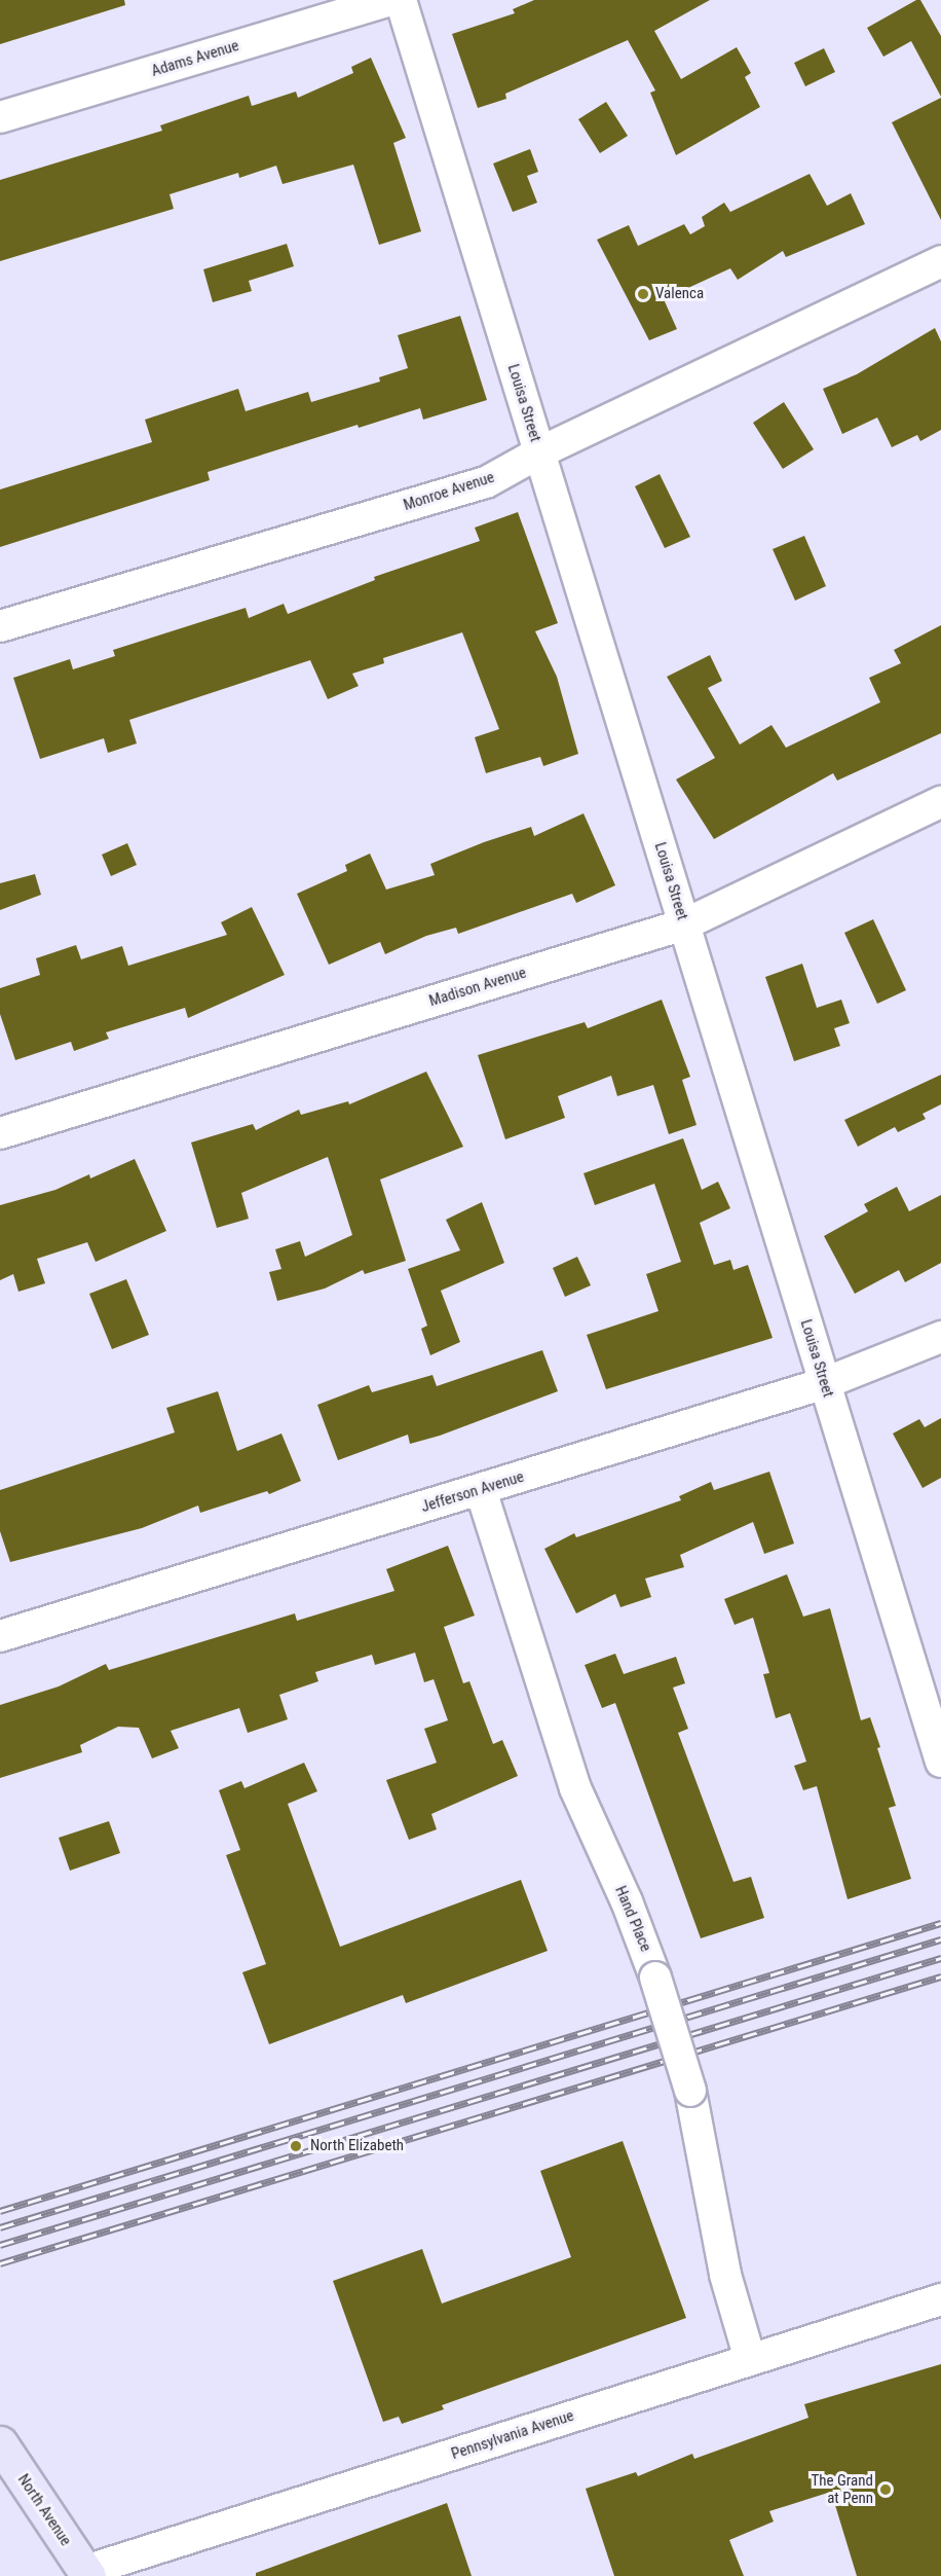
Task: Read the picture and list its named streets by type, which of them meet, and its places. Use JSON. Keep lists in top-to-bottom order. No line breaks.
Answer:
{"streets":{"main road":["North Avenue"],"street":["Adams Avenue","Louisa Street","Monroe Avenue","Madison Avenue","Jefferson Avenue","Hand Place","Pennsylvania Avenue"]},"crossings":[["Louisa Street","Monroe Avenue"],["Louisa Street","Madison Avenue"],["Louisa Street","Jefferson Avenue"],["Jefferson Avenue","Hand Place"],["Hand Place","Pennsylvania Avenue"],["Pennsylvania Avenue","North Avenue"]],"places":["Valenca","North Elizabeth","The Grand at Penn"]}
